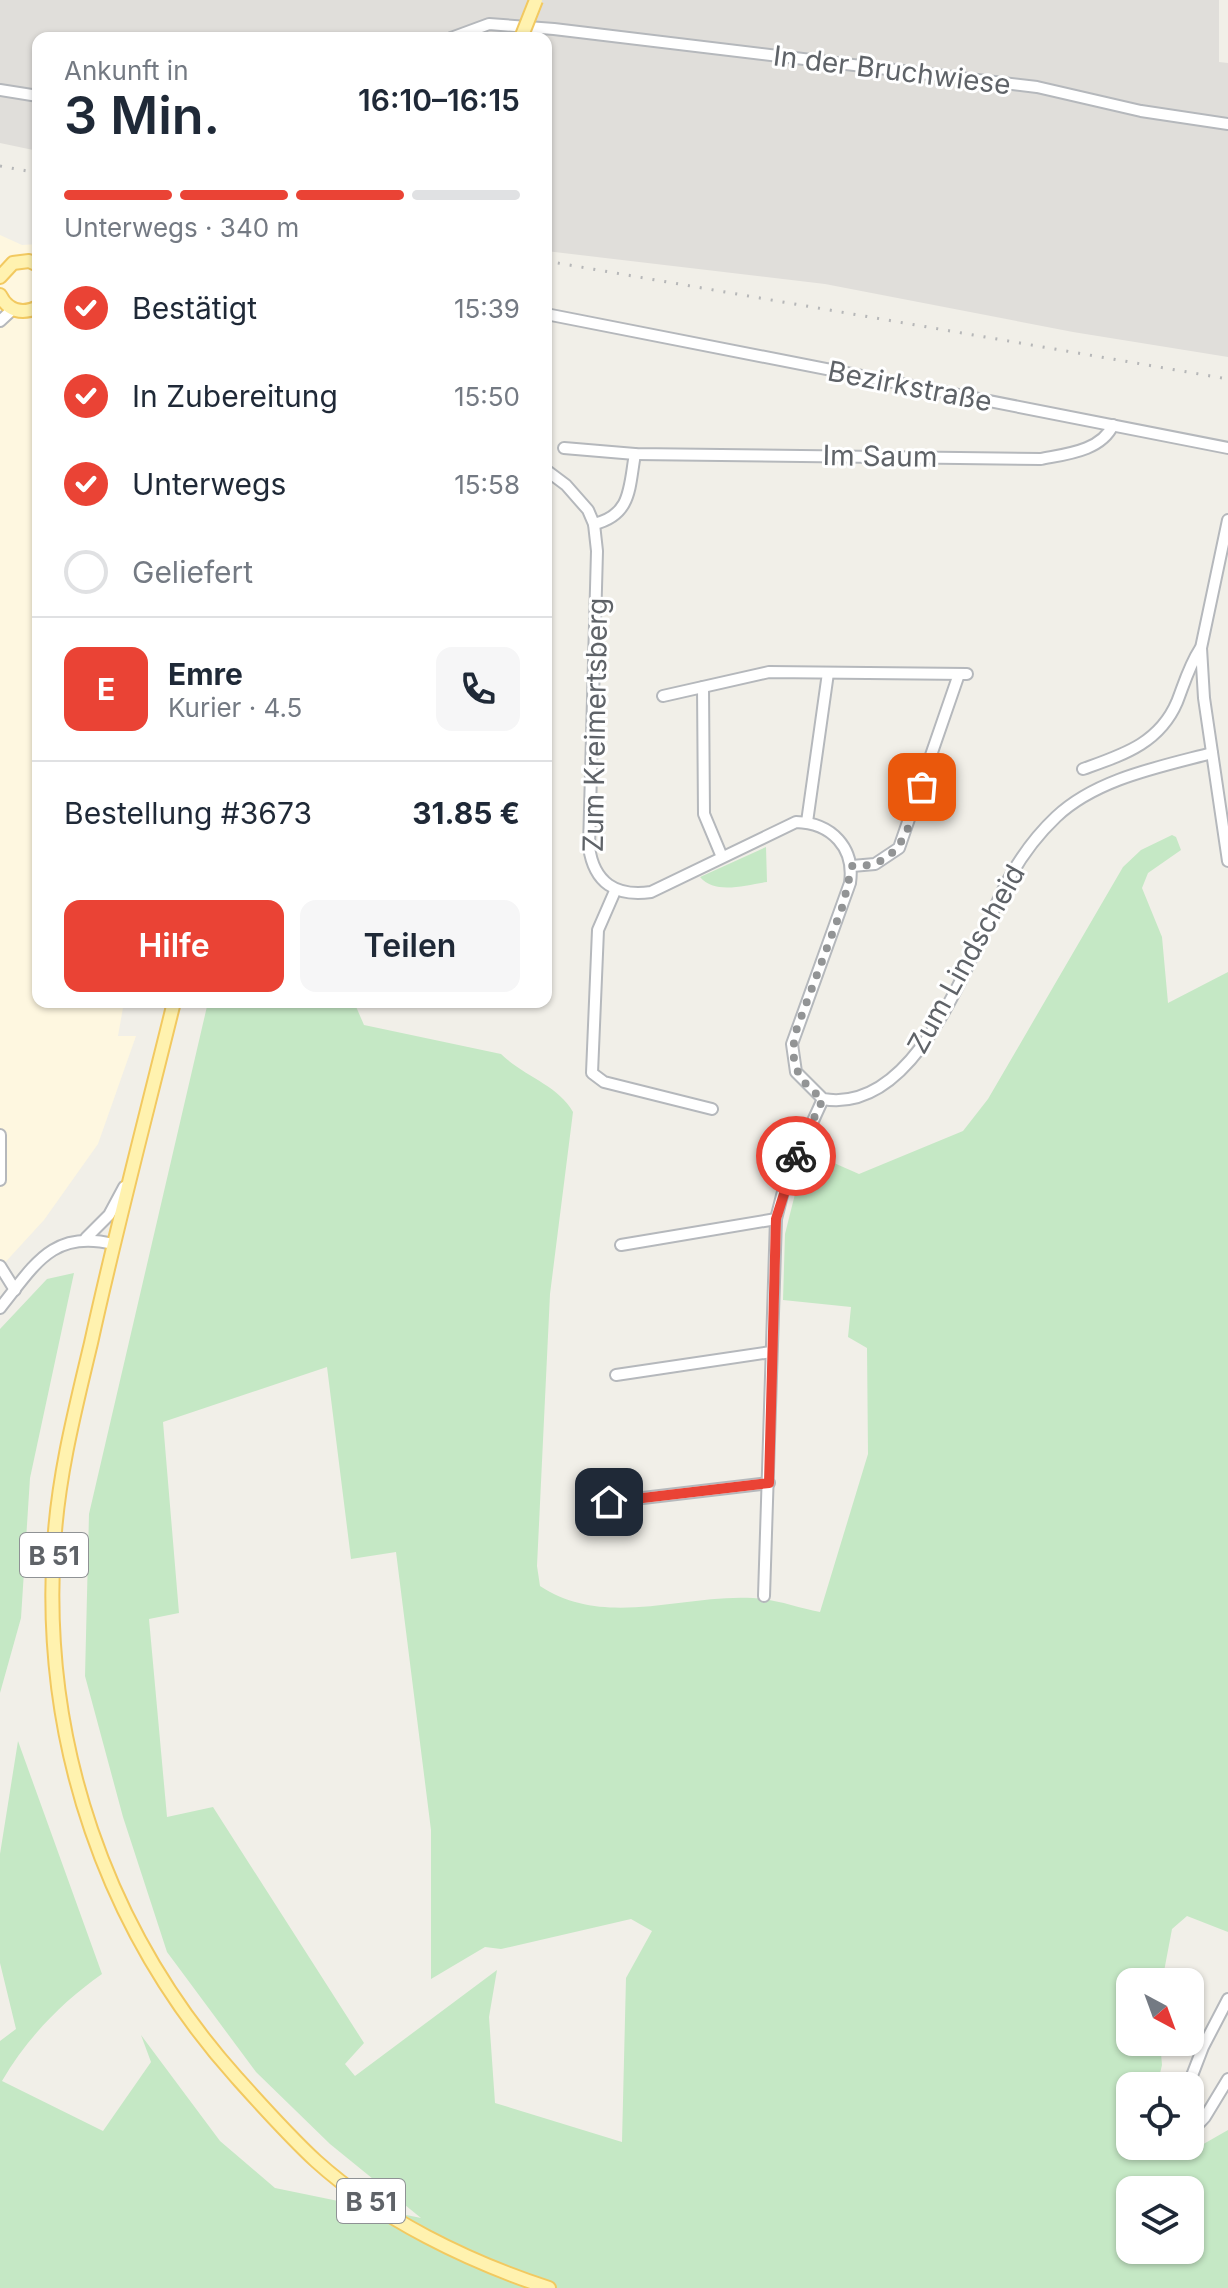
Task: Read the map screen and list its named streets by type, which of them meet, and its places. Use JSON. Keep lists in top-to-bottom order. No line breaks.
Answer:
{"streets":{"main road":["B 51"],"street":["In der Bruchwiese","Bezirkstraße","Im Saum","Zum Kreimertsberg","Zum Lindscheid"]},"crossings":[["Bezirkstraße","Im Saum"]],"north":"bottom right","page":{"heading":["3 Min.","Ankunft in","16:10–16:15"],"panel":["Emre","Kurier · 4.5","Bestellung #3673","31.85 €"],"bar":"Unterwegs · 340 m","list":[["Bestätigt","15:39"],["In Zubereitung","15:50"],["Unterwegs","15:58"],"Geliefert"],"round":"E","buttons":["Hilfe","Teilen"]}}
